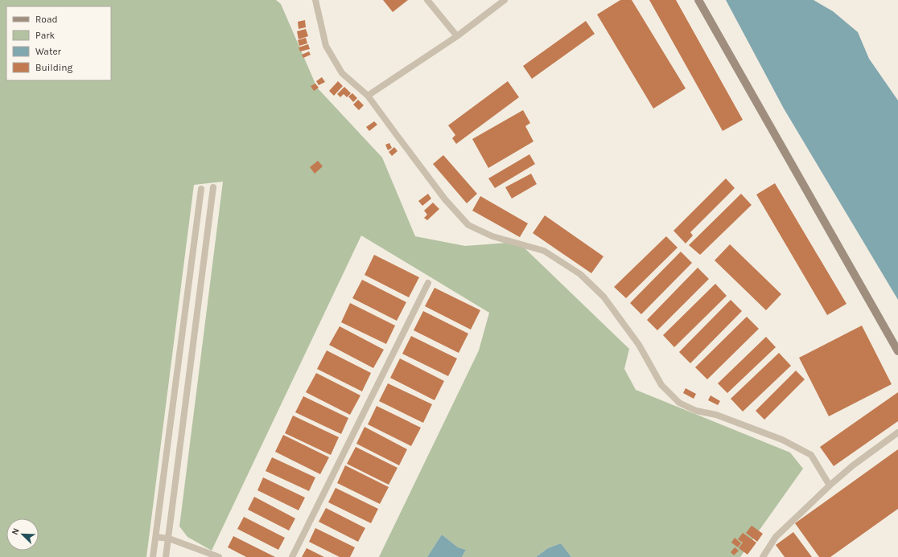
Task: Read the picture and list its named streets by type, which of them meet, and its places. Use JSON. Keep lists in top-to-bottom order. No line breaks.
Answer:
{"legend":["Road","Park","Water","Building"],"north":"top left"}
